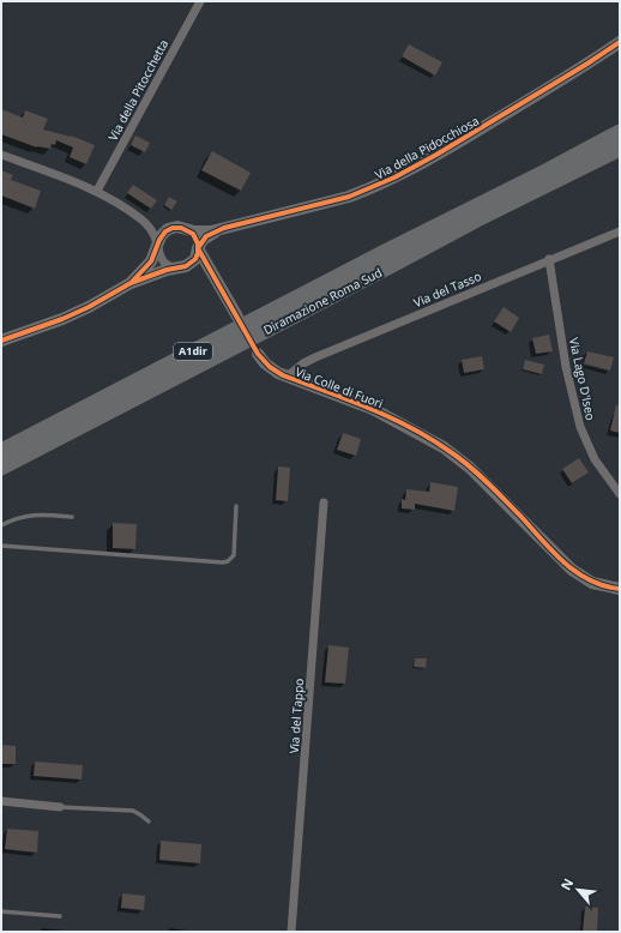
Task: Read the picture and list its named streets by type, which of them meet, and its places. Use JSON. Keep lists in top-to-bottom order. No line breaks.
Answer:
{"streets":{"highway":["Diramazione Roma Sud","A1dir"],"street":["Via della Pitocchetta","Via della Pidocchiosa","Via del Tasso","Via Lago D'Iseo","Via Colle di Fuori","Via del Tappo"]},"crossings":[["Via del Tasso","Via Lago D'Iseo"],["Via del Tasso","Via Colle di Fuori"]],"north":"top left"}
